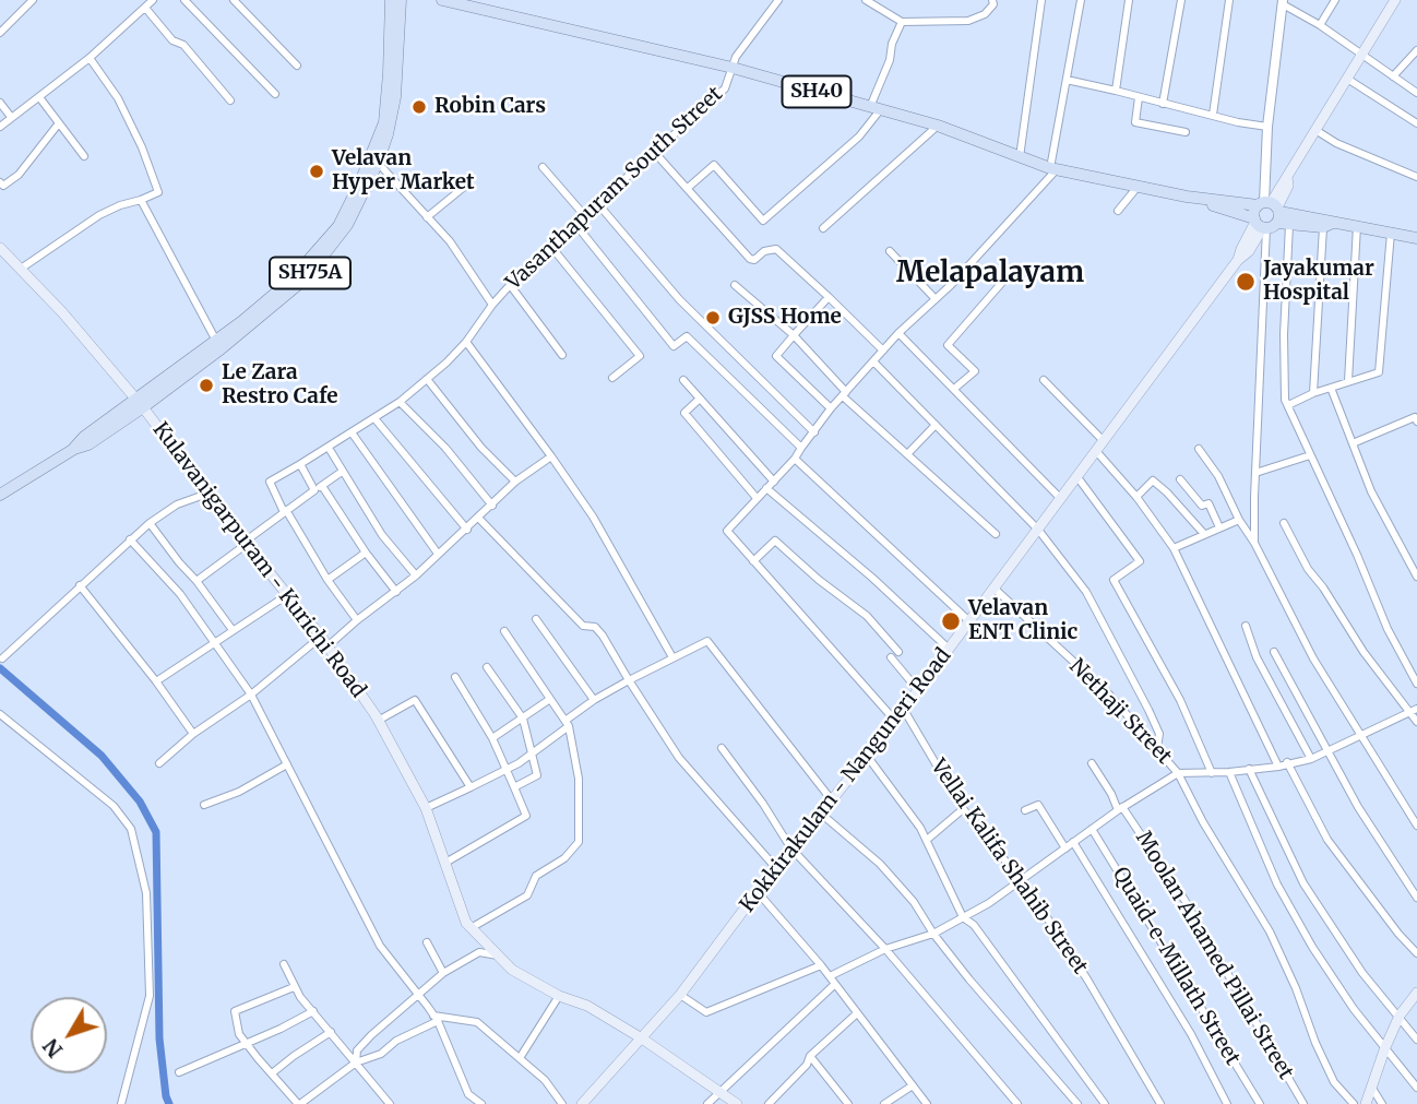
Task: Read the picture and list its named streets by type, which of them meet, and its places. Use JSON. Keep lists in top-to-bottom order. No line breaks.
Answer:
{"streets":{"main road":["SH40","SH75A","Kulavanigarpuram - Kurichi Road","Kokkirakulam - Nanguneri Road"],"street":["Vasanthapuram South Street","Nethaji Street","Vellai Kalifa Shahib Street","Moolan Ahamed Pillai Street","Quaid-e-Millath Street"]},"crossings":[["SH40","Vasanthapuram South Street"],["SH40","Kokkirakulam - Nanguneri Road"],["SH75A","Kulavanigarpuram - Kurichi Road"],["Kulavanigarpuram - Kurichi Road","Kokkirakulam - Nanguneri Road"],["Nethaji Street","Kokkirakulam - Nanguneri Road"],["Kokkirakulam - Nanguneri Road","Vellai Kalifa Shahib Street"]],"districts":["Melapalayam"],"places":["Robin Cars","Velavan Hyper Market","Jayakumar Hospital","GJSS Home","Le Zara Restro Cafe","Velavan ENT Clinic"],"north":"bottom left"}
